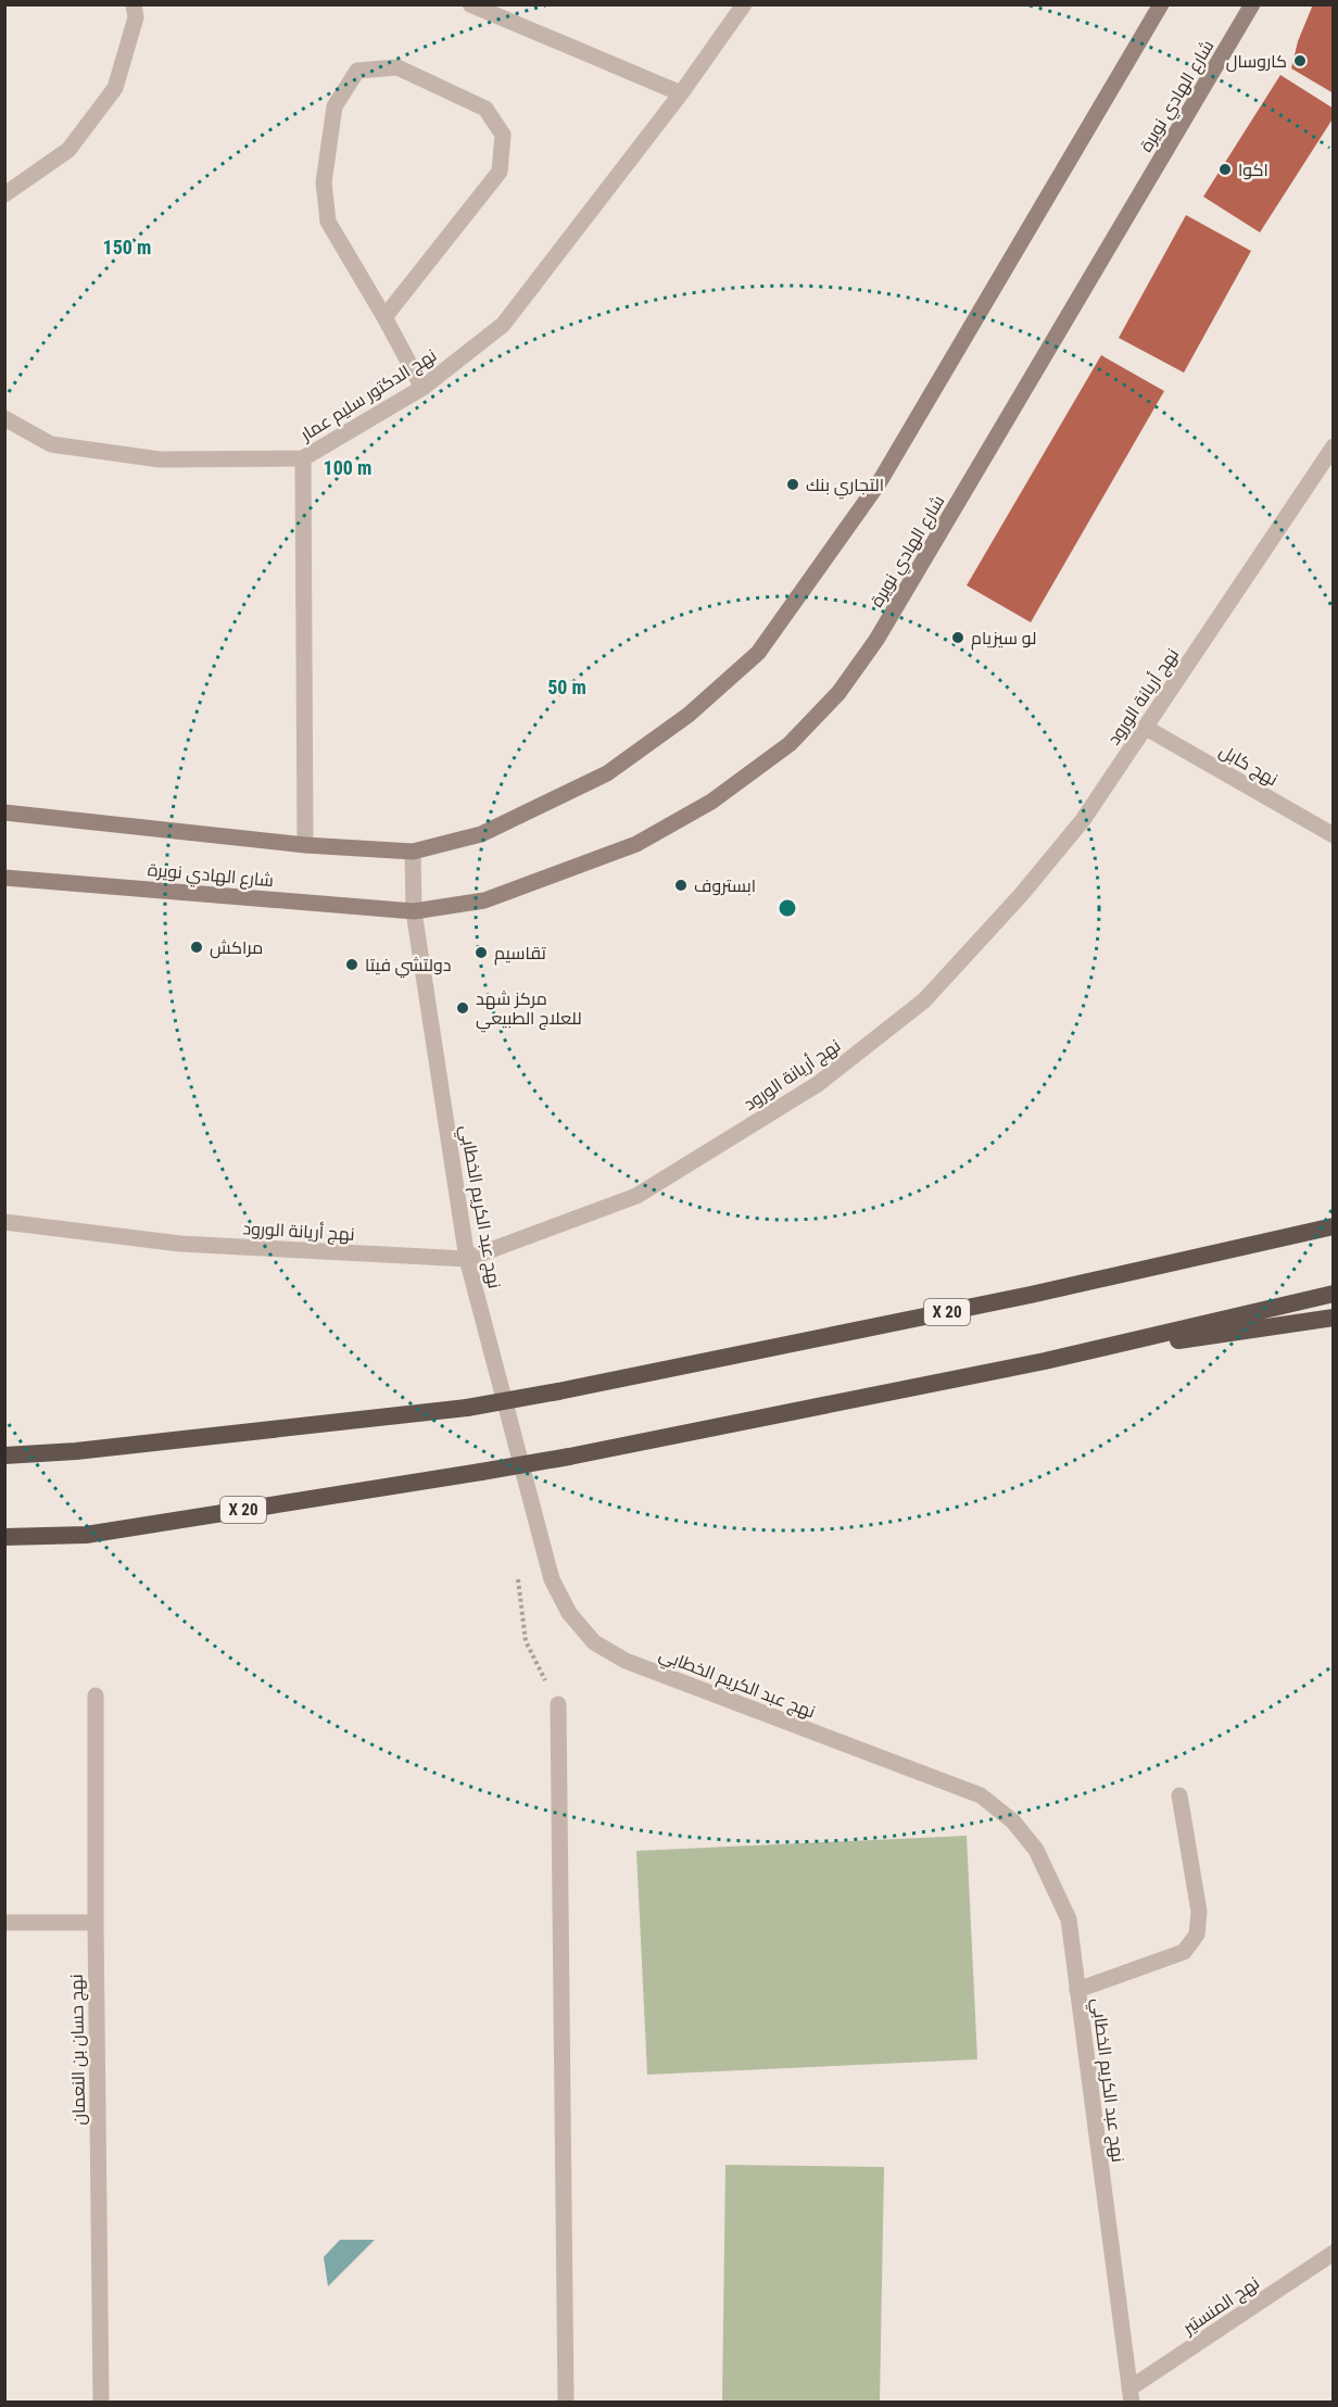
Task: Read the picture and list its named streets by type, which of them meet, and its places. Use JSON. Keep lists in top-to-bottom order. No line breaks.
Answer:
{"streets":{"highway":["X 20"],"main road":["شارع الهادي نويرة"],"street":["نهج الدكتور سليم عمار","نهج أريانة الورود","نهج كابل","نهج عبد الكريم الخطابي","نهج حسان بن النعمان","نهج المنستير"]},"crossings":[["شارع الهادي نويرة","نهج عبد الكريم الخطابي"],["نهج أريانة الورود","نهج كابل"],["نهج أريانة الورود","نهج عبد الكريم الخطابي"],["نهج عبد الكريم الخطابي","نهج المنستير"]],"places":["كاروسال","اكوا","التجاري بنك","لو سيزيام","ابستروف","مراكش","تقاسيم","دولتشي فيتا","مركز شهد للعلاج الطبيعي"],"rings":["150 m","100 m","50 m"]}
